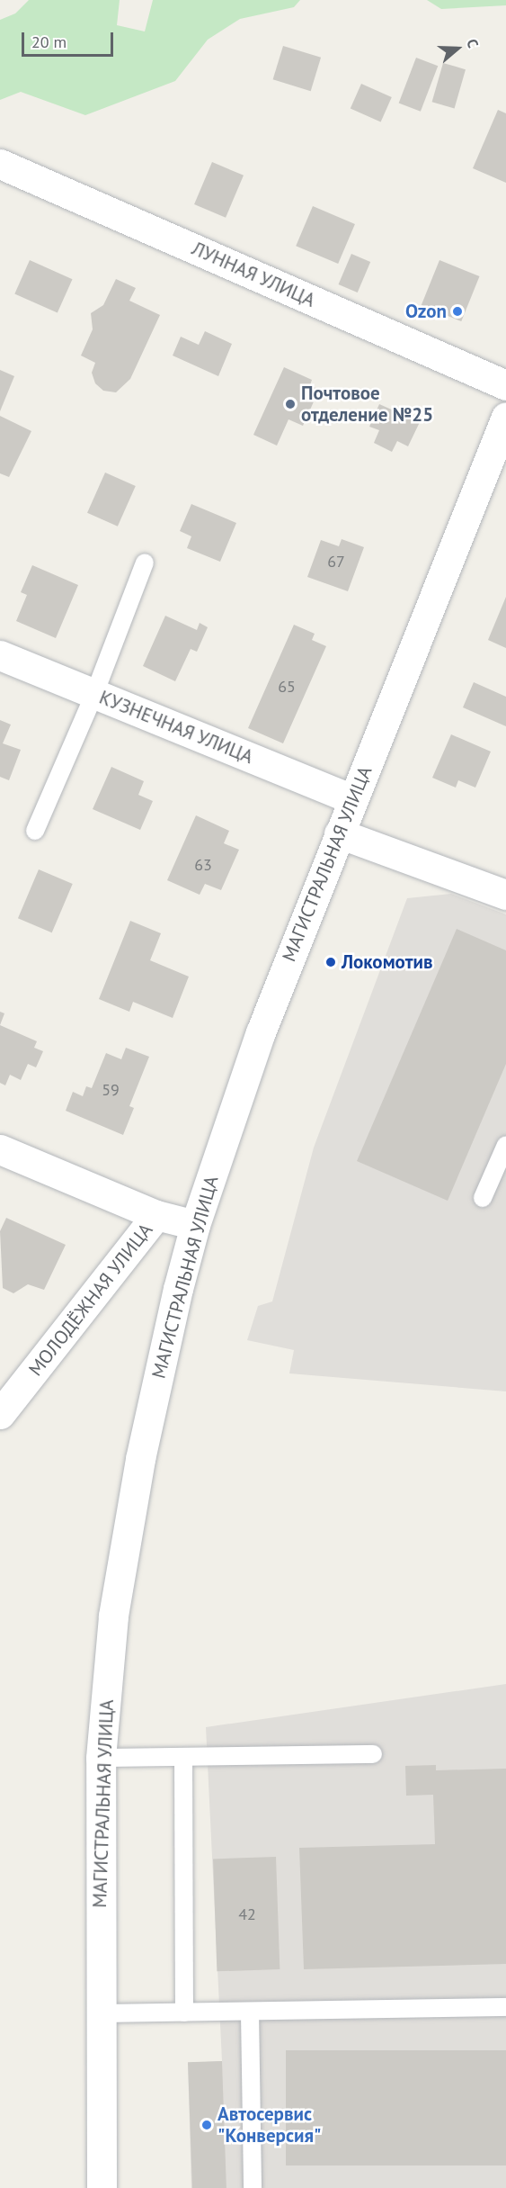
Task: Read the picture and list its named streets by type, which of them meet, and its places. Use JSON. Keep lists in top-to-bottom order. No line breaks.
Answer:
{"streets":{"main road":["ЛУННАЯ УЛИЦА","КУЗНЕЧНАЯ УЛИЦА","МАГИСТРАЛЬНАЯ УЛИЦА","МОЛОДЁЖНАЯ УЛИЦА"]},"crossings":[["КУЗНЕЧНАЯ УЛИЦА","МАГИСТРАЛЬНАЯ УЛИЦА"],["МАГИСТРАЛЬНАЯ УЛИЦА","МОЛОДЁЖНАЯ УЛИЦА"]],"places":["Ozon","Почтовое отделение №25","Локомотив","Автосервис \"Конверсия\""],"house_numbers":["67","65","63","59","42"],"scale_bar":"20 m","north":"right"}
